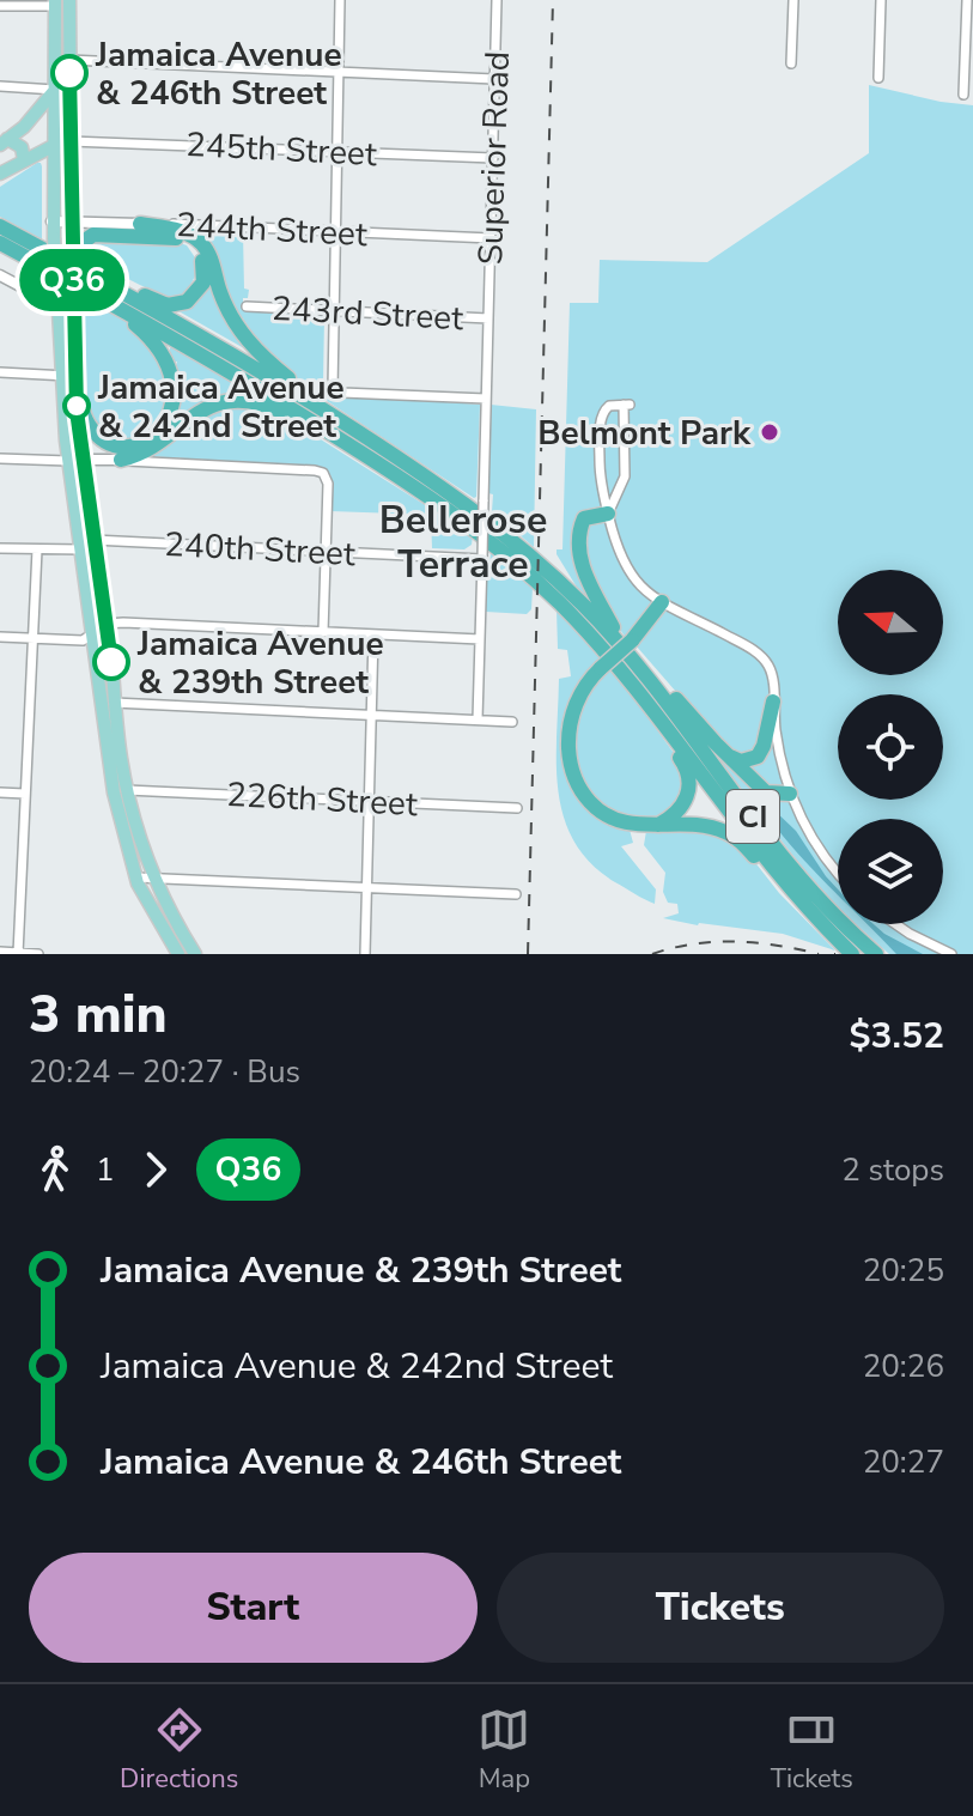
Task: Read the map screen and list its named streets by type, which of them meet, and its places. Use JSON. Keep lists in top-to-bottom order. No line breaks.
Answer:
{"streets":{"highway":["CI"],"street":["245th Street","Superior Road","244th Street","243rd Street","240th Street","226th Street"]},"crossings":[["245th Street","Superior Road"],["Superior Road","244th Street"],["Superior Road","243rd Street"],["Superior Road","240th Street"]],"districts":["Bellerose Terrace"],"places":["Jamaica Avenue & 246th Street","Jamaica Avenue & 242nd Street","Belmont Park","Jamaica Avenue & 239th Street"],"lines":["bus line Q36"],"north":"left","page":{"on_map":"Q36","heading":["3 min","20:24 – 20:27 · Bus","$3.52"],"legs":["1","Q36","2 stops"],"list":[{"name":"Jamaica Avenue & 239th Street","value":"20:25"},{"name":"Jamaica Avenue & 242nd Street","value":"20:26"},{"name":"Jamaica Avenue & 246th Street","value":"20:27"}],"buttons":["Start","Tickets"],"tabs":["Directions","Map","Tickets"]}}
